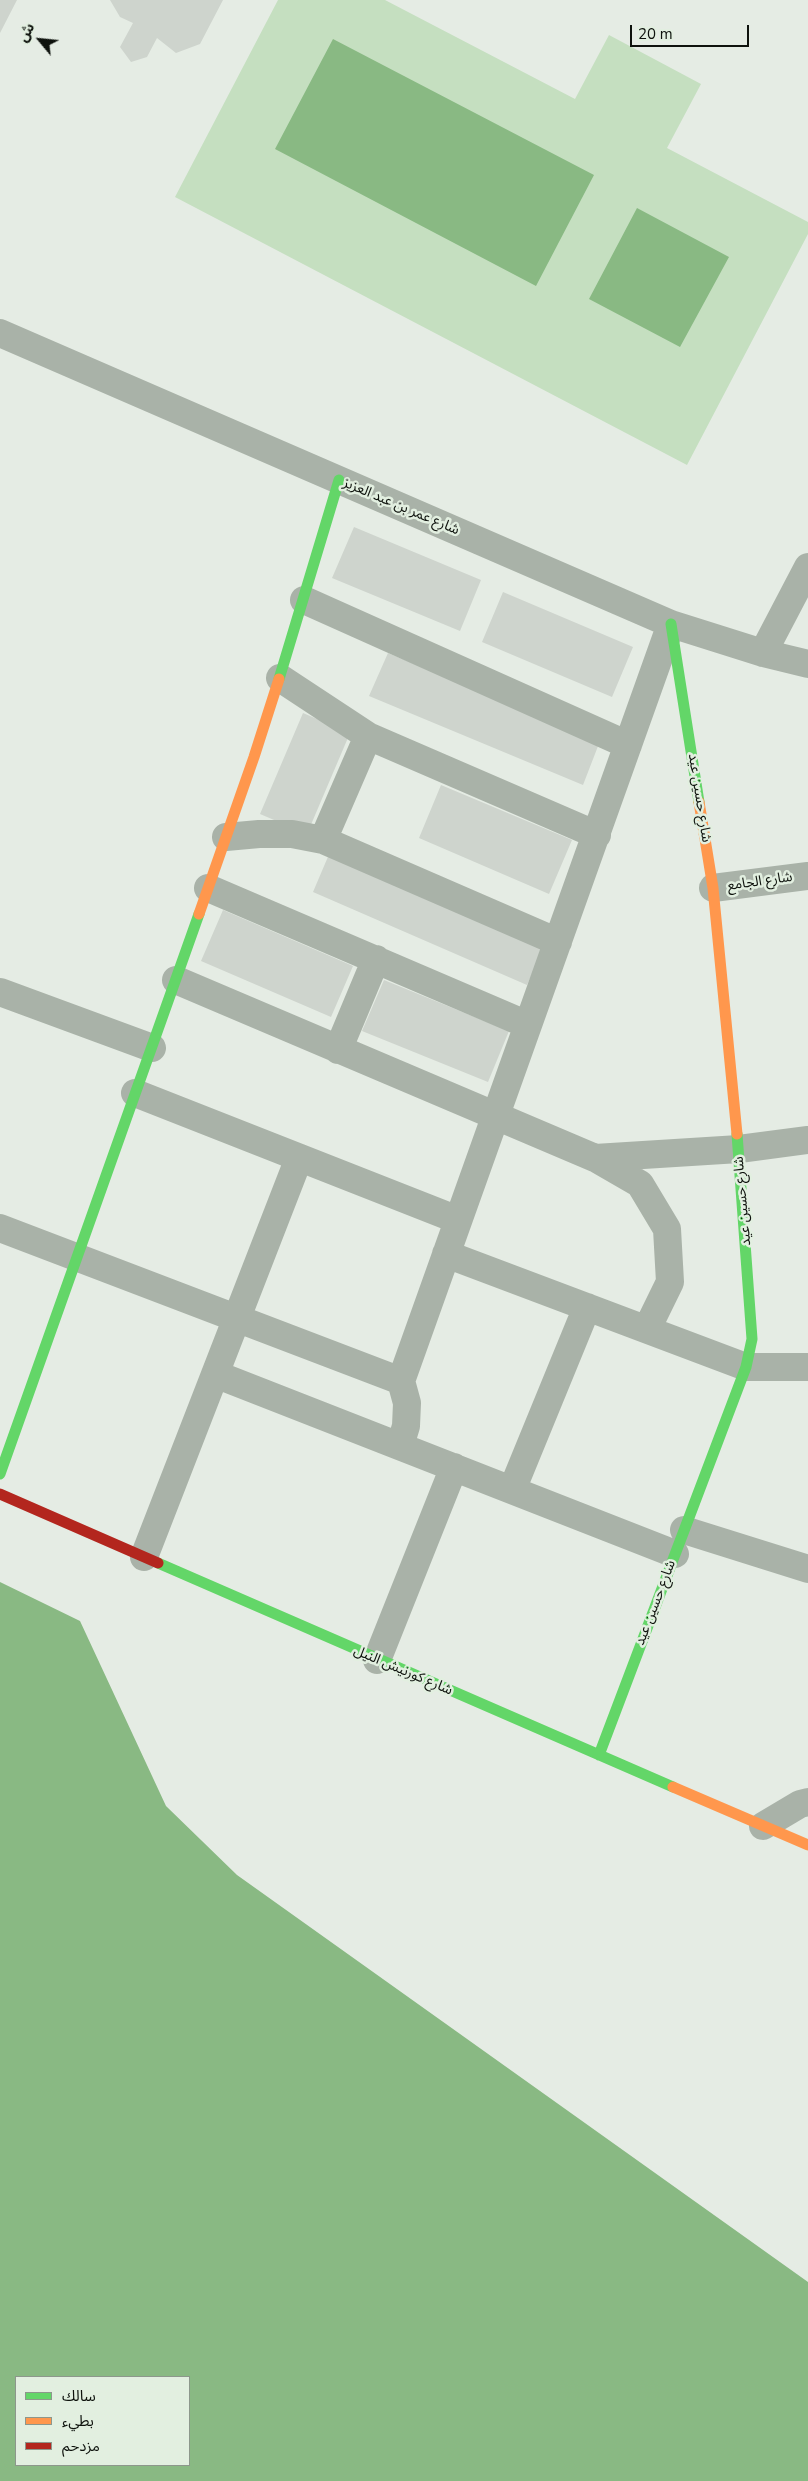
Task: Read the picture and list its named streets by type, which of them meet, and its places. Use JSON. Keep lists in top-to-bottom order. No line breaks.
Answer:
{"streets":{"street":["شارع عمر بن عبد العزيز","شارع حسين عيد","شارع الجامع","شارع كورنيش النيل"]},"crossings":[["شارع عمر بن عبد العزيز","شارع حسين عيد"],["شارع حسين عيد","شارع الجامع"],["شارع حسين عيد","شارع كورنيش النيل"]],"legend":["سالك","بطيء","مزدحم"],"scale_bar":"20 m","north":"top left"}
